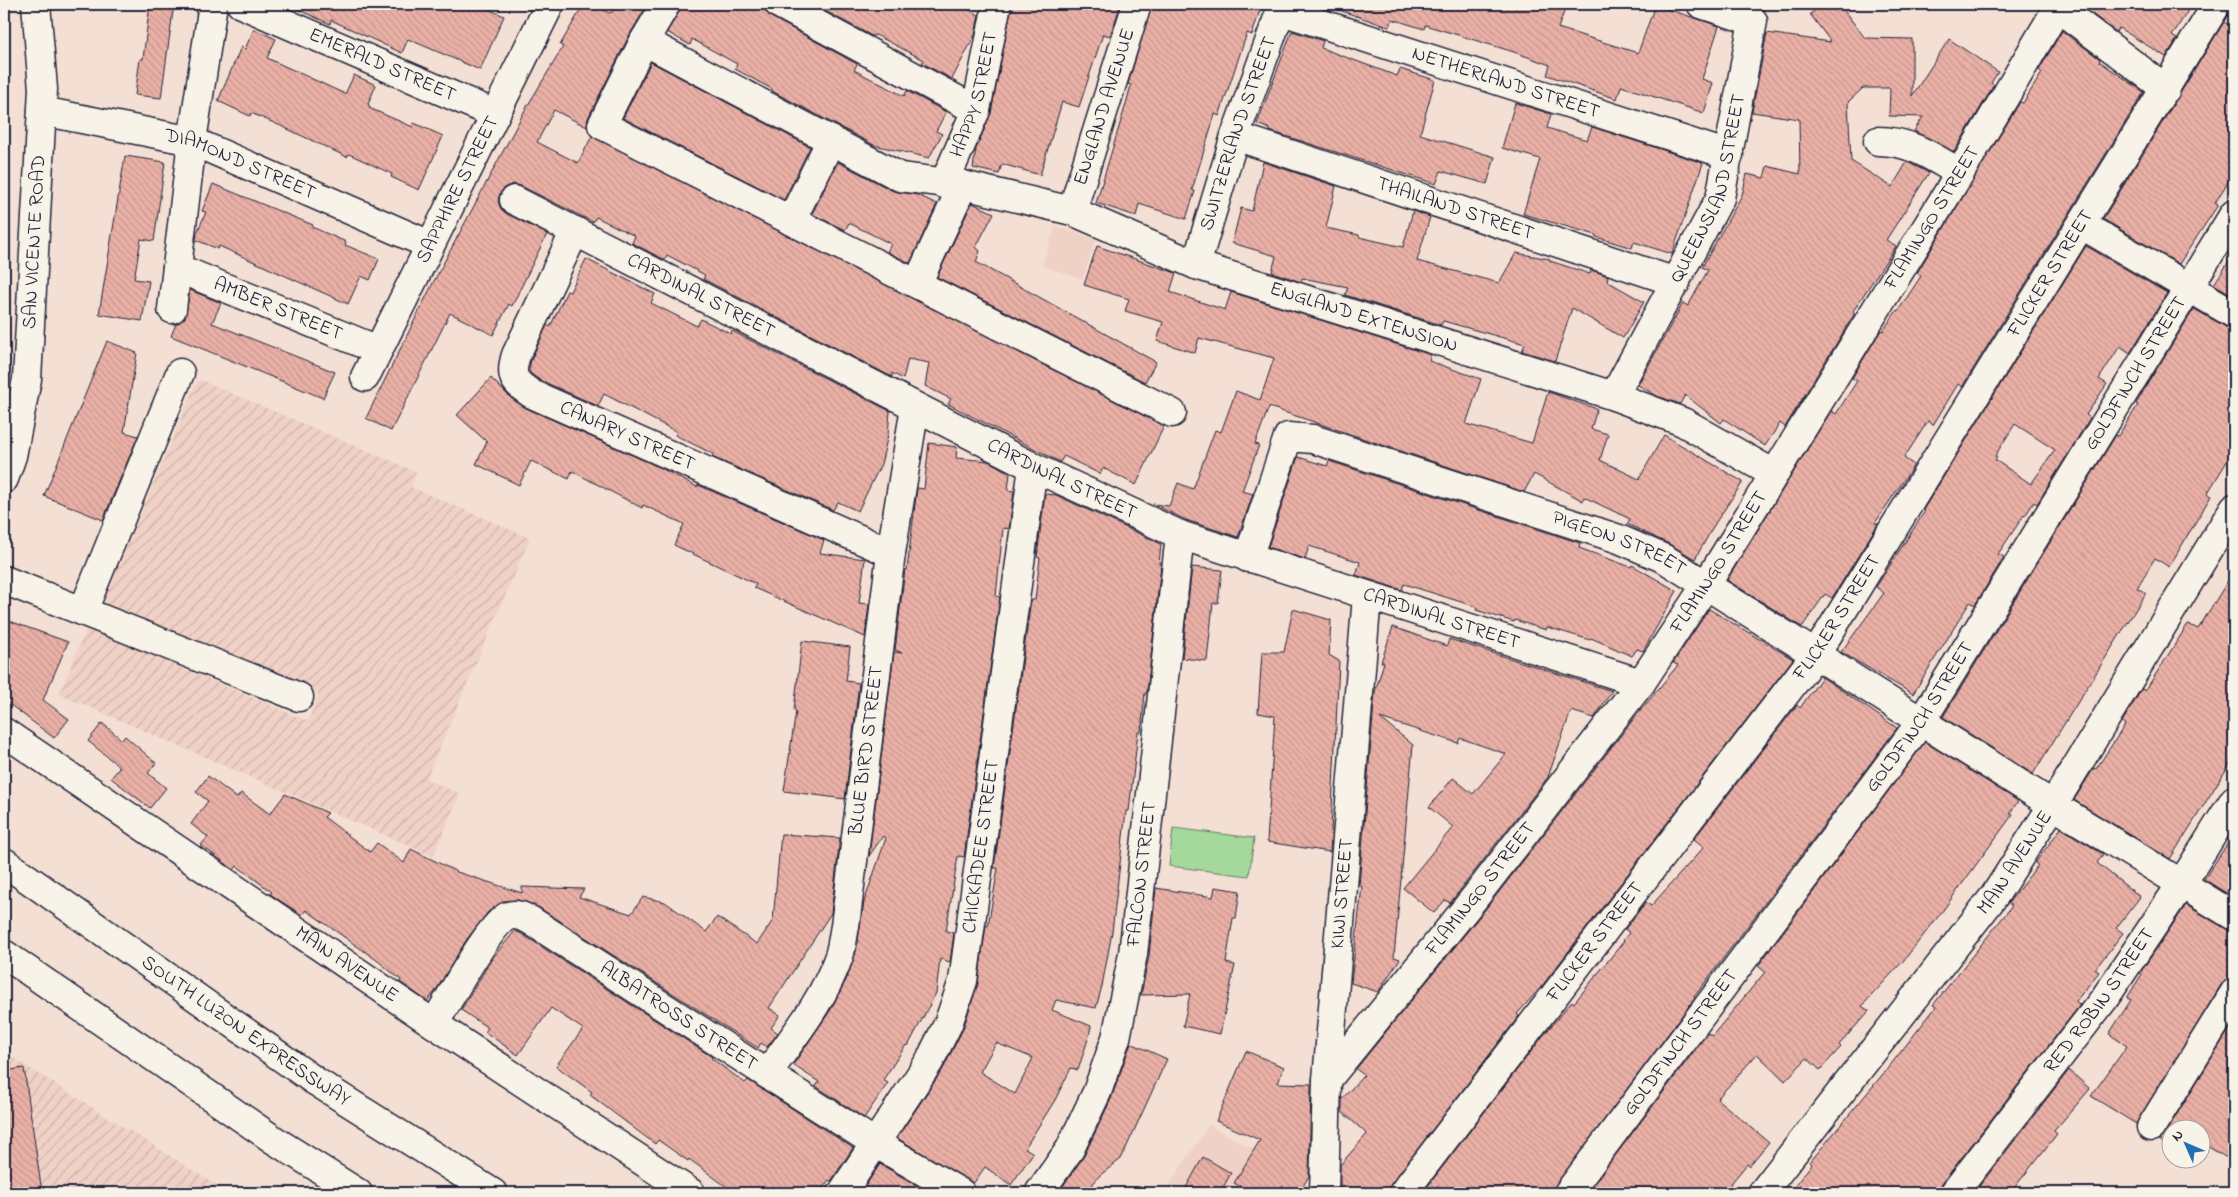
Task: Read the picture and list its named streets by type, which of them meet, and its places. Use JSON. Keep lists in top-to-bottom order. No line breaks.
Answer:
{"streets":{"main road":["EMERALD STREET","NETHERLAND STREET","HAPPY STREET","ENGLAND AVENUE","SWITZERLAND STREET","DIAMOND STREET","QUEENSLAND STREET","SAPPHIRE STREET","THAILAND STREET","FLAMINGO STREET","SAN VICENTE ROAD","FLICKER STREET","CARDINAL STREET","AMBER STREET","ENGLAND EXTENSION","GOLDFINCH STREET","CANARY STREET","PIGEON STREET","BLUE BIRD STREET","CHICKADEE STREET","MAIN AVENUE","FALCON STREET","KIWI STREET","RED ROBIN STREET","ALBATROSS STREET","SOUTH LUZON EXPRESSWAY"]},"crossings":[["EMERALD STREET","SAPPHIRE STREET"],["NETHERLAND STREET","SWITZERLAND STREET"],["NETHERLAND STREET","QUEENSLAND STREET"],["HAPPY STREET","ENGLAND EXTENSION"],["ENGLAND AVENUE","ENGLAND EXTENSION"],["SWITZERLAND STREET","THAILAND STREET"],["SWITZERLAND STREET","ENGLAND EXTENSION"],["DIAMOND STREET","SAPPHIRE STREET"],["DIAMOND STREET","SAN VICENTE ROAD"],["QUEENSLAND STREET","THAILAND STREET"],["QUEENSLAND STREET","ENGLAND EXTENSION"],["SAPPHIRE STREET","AMBER STREET"],["FLAMINGO STREET","CARDINAL STREET"],["FLAMINGO STREET","ENGLAND EXTENSION"],["FLAMINGO STREET","PIGEON STREET"],["FLAMINGO STREET","KIWI STREET"],["FLICKER STREET","PIGEON STREET"],["CARDINAL STREET","CANARY STREET"],["CARDINAL STREET","PIGEON STREET"],["CARDINAL STREET","BLUE BIRD STREET"],["CARDINAL STREET","CHICKADEE STREET"],["CARDINAL STREET","FALCON STREET"],["CARDINAL STREET","KIWI STREET"],["GOLDFINCH STREET","PIGEON STREET"],["CANARY STREET","BLUE BIRD STREET"],["PIGEON STREET","MAIN AVENUE"],["PIGEON STREET","RED ROBIN STREET"],["BLUE BIRD STREET","ALBATROSS STREET"],["CHICKADEE STREET","ALBATROSS STREET"],["MAIN AVENUE","ALBATROSS STREET"]],"north":"top left"}
